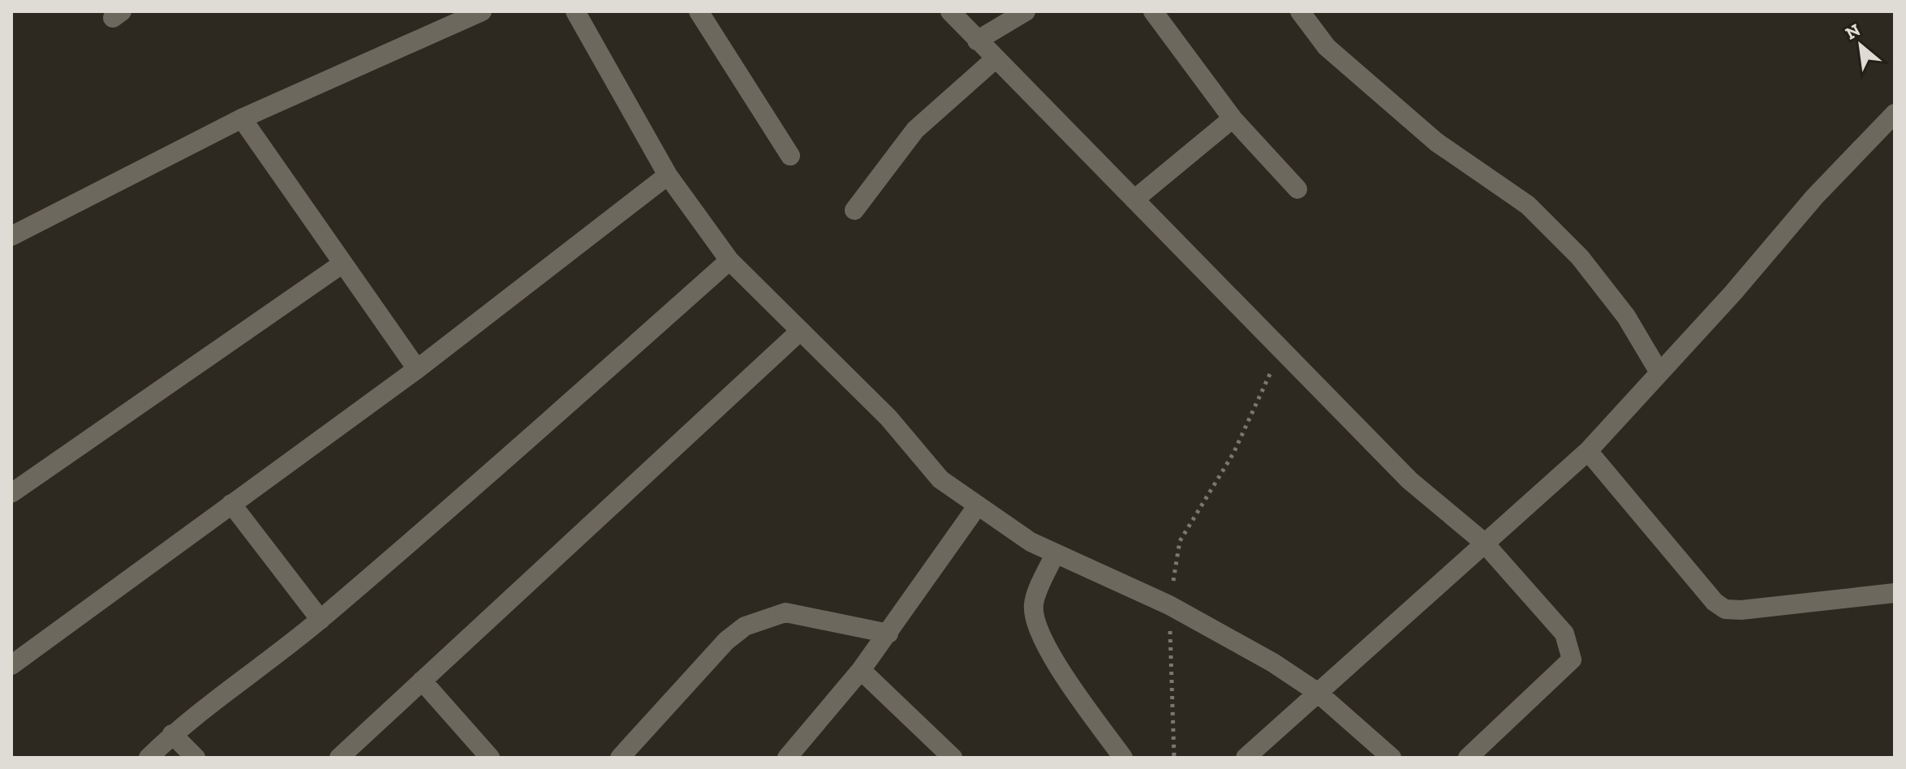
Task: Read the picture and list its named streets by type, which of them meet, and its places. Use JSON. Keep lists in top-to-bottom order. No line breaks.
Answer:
{"north":"top left"}
